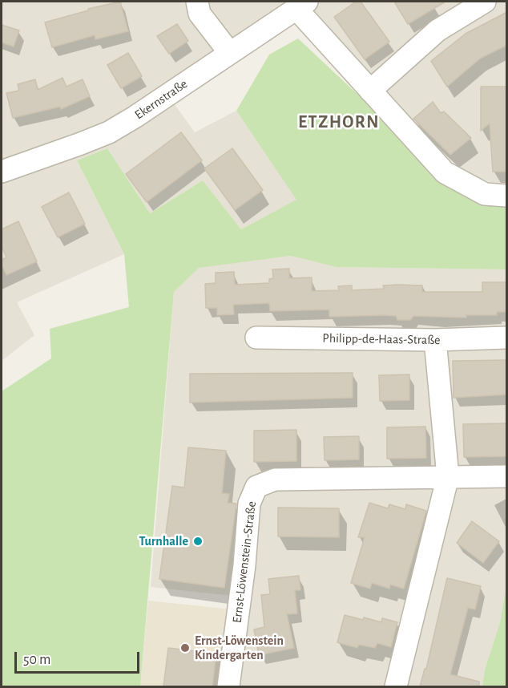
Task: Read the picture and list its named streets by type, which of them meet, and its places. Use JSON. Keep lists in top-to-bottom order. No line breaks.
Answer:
{"streets":{"street":["Ekernstraße","Philipp-de-Haas-Straße","Ernst-Löwenstein-Straße"]},"districts":["ETZHORN"],"places":["Turnhalle","Ernst-Löwenstein Kindergarten"],"scale_bar":"50 m"}
